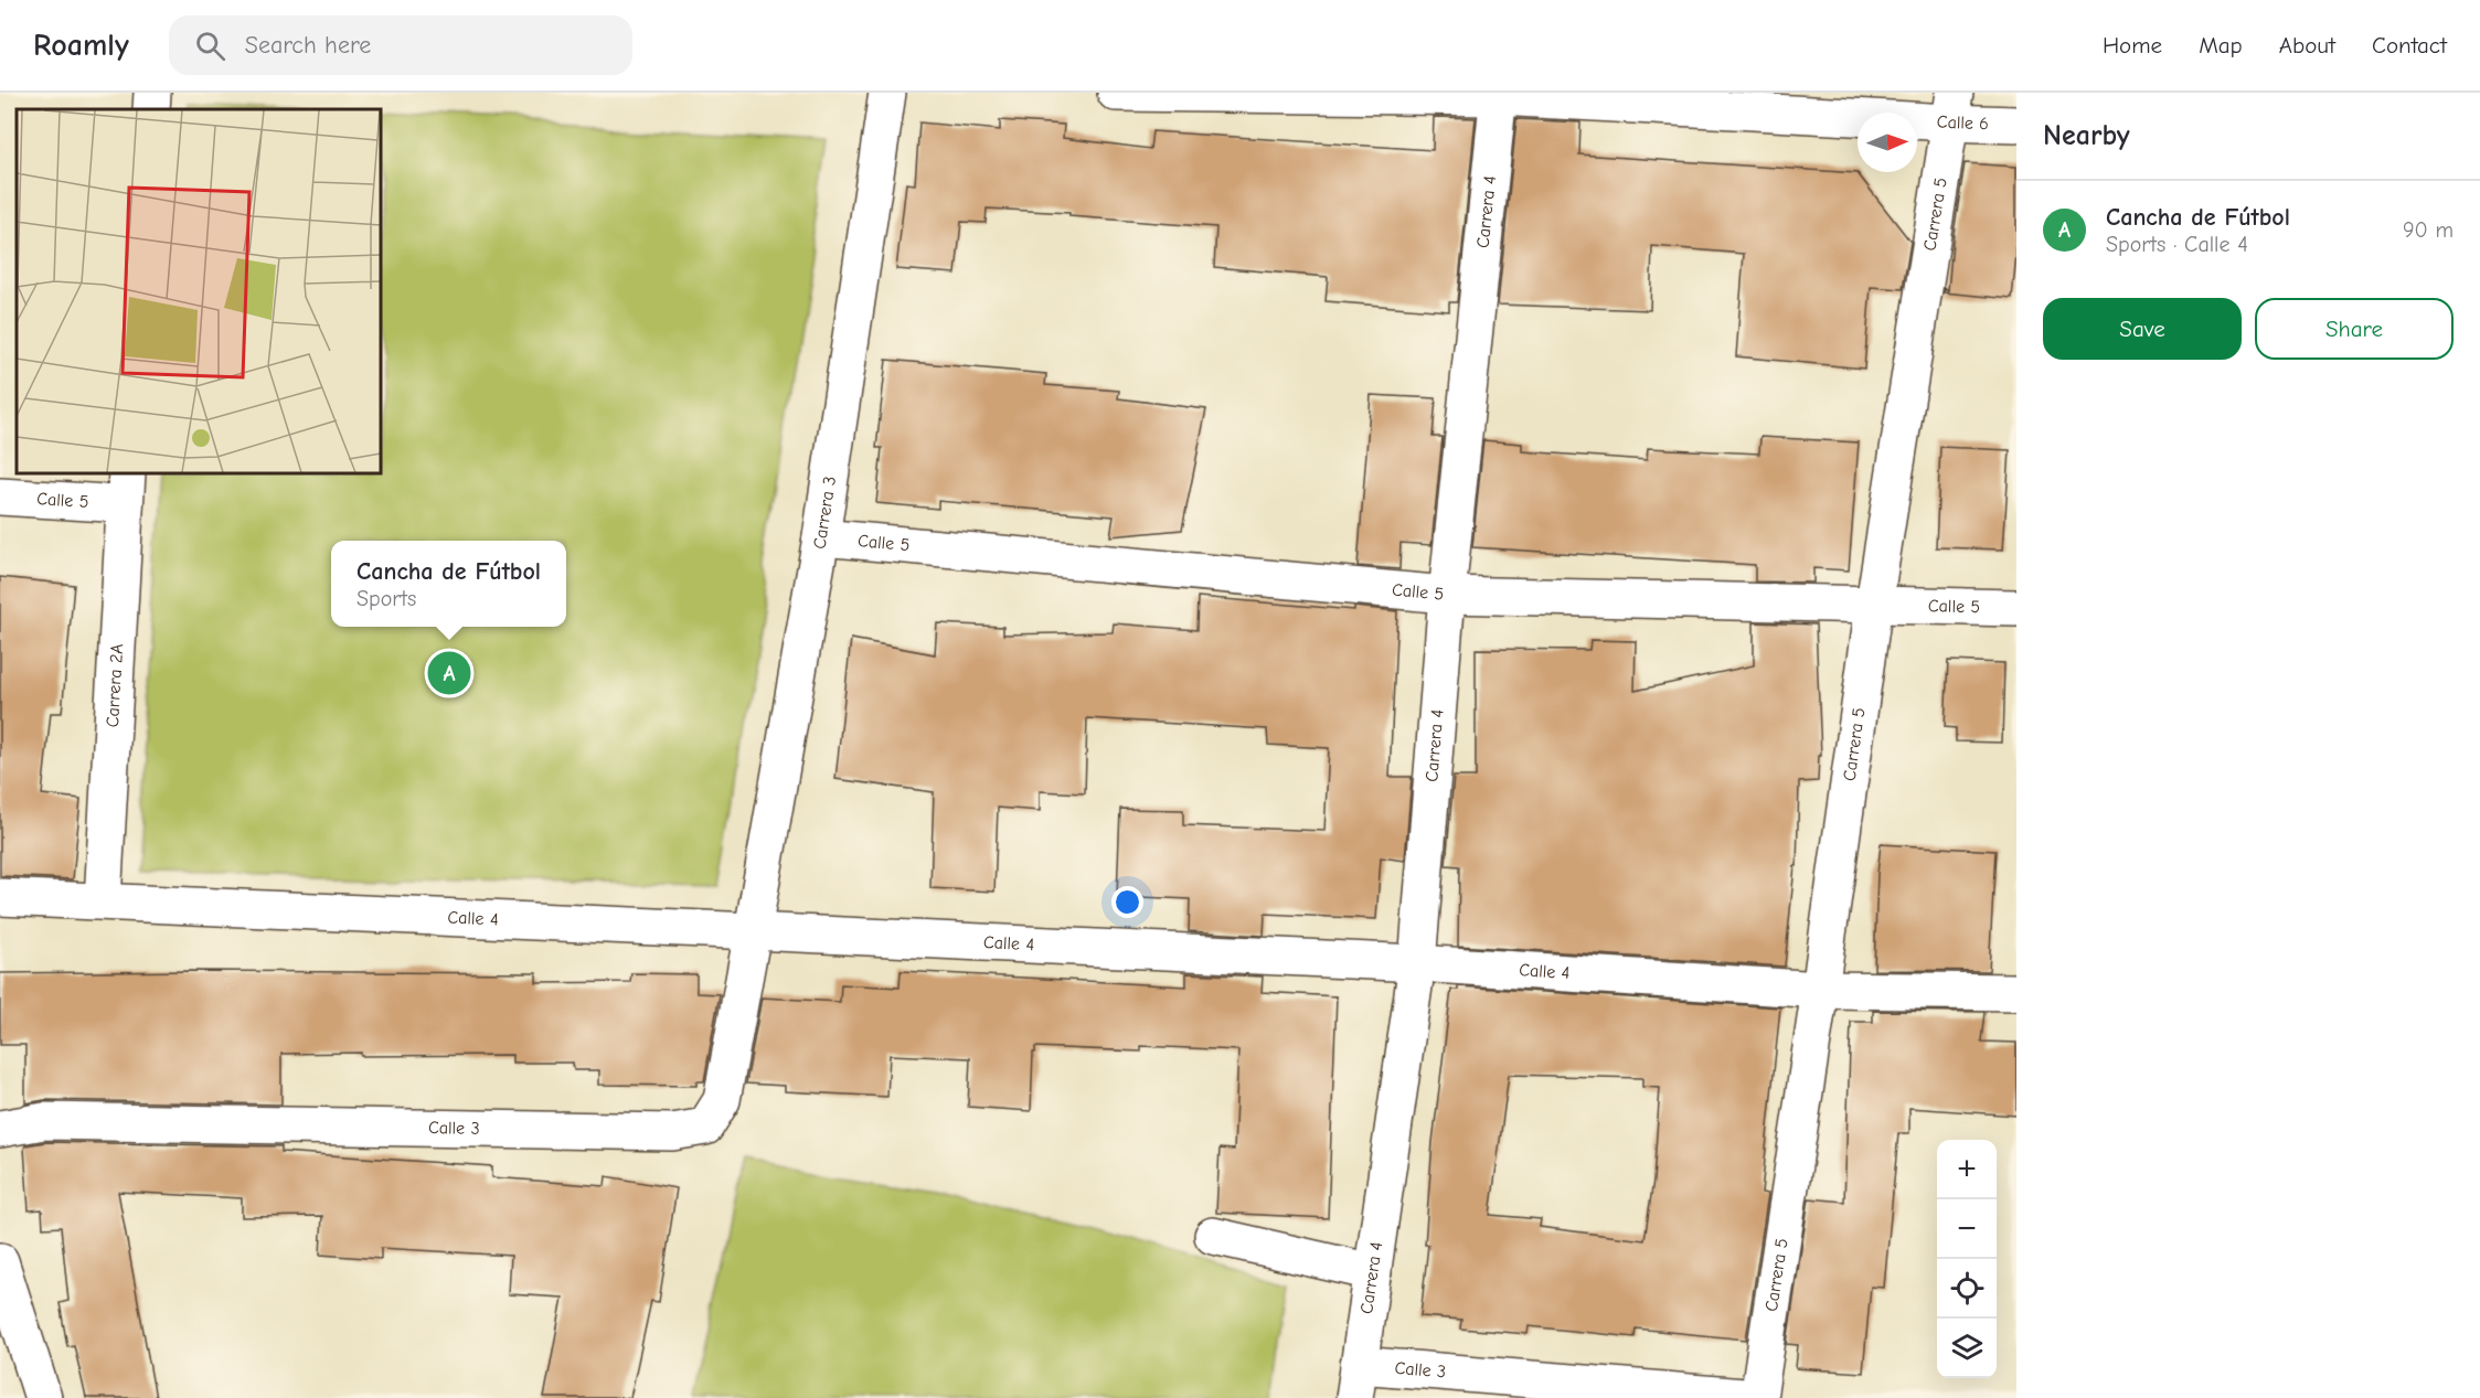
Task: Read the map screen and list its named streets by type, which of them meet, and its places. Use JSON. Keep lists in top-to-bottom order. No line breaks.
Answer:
{"streets":{"street":["Calle 6","Carrera 4","Carrera 5","Calle 5","Carrera 3","Carrera 2A","Calle 4","Calle 3"]},"crossings":[["Calle 6","Carrera 4"],["Calle 6","Carrera 5"],["Carrera 4","Calle 5"],["Carrera 4","Calle 4"],["Carrera 4","Calle 3"],["Carrera 5","Calle 5"],["Carrera 5","Calle 4"],["Carrera 5","Calle 3"],["Calle 5","Carrera 3"],["Calle 5","Carrera 2A"],["Carrera 3","Calle 4"],["Carrera 3","Calle 3"],["Carrera 2A","Calle 4"],["Calle 4","Calle 3"]],"north":"right","page":{"header":"Roamly","search":"Search here","nav":["Home","Map","About","Contact"],"heading":"Nearby","list":[{"mark":"A","name":"Cancha de Fútbol","note":"Sports · Calle 4","value":"90 m"}],"buttons":["Save","Share"],"popup":["Cancha de Fútbol","Sports"],"pins":"A","map_buttons":["+","−"]}}
